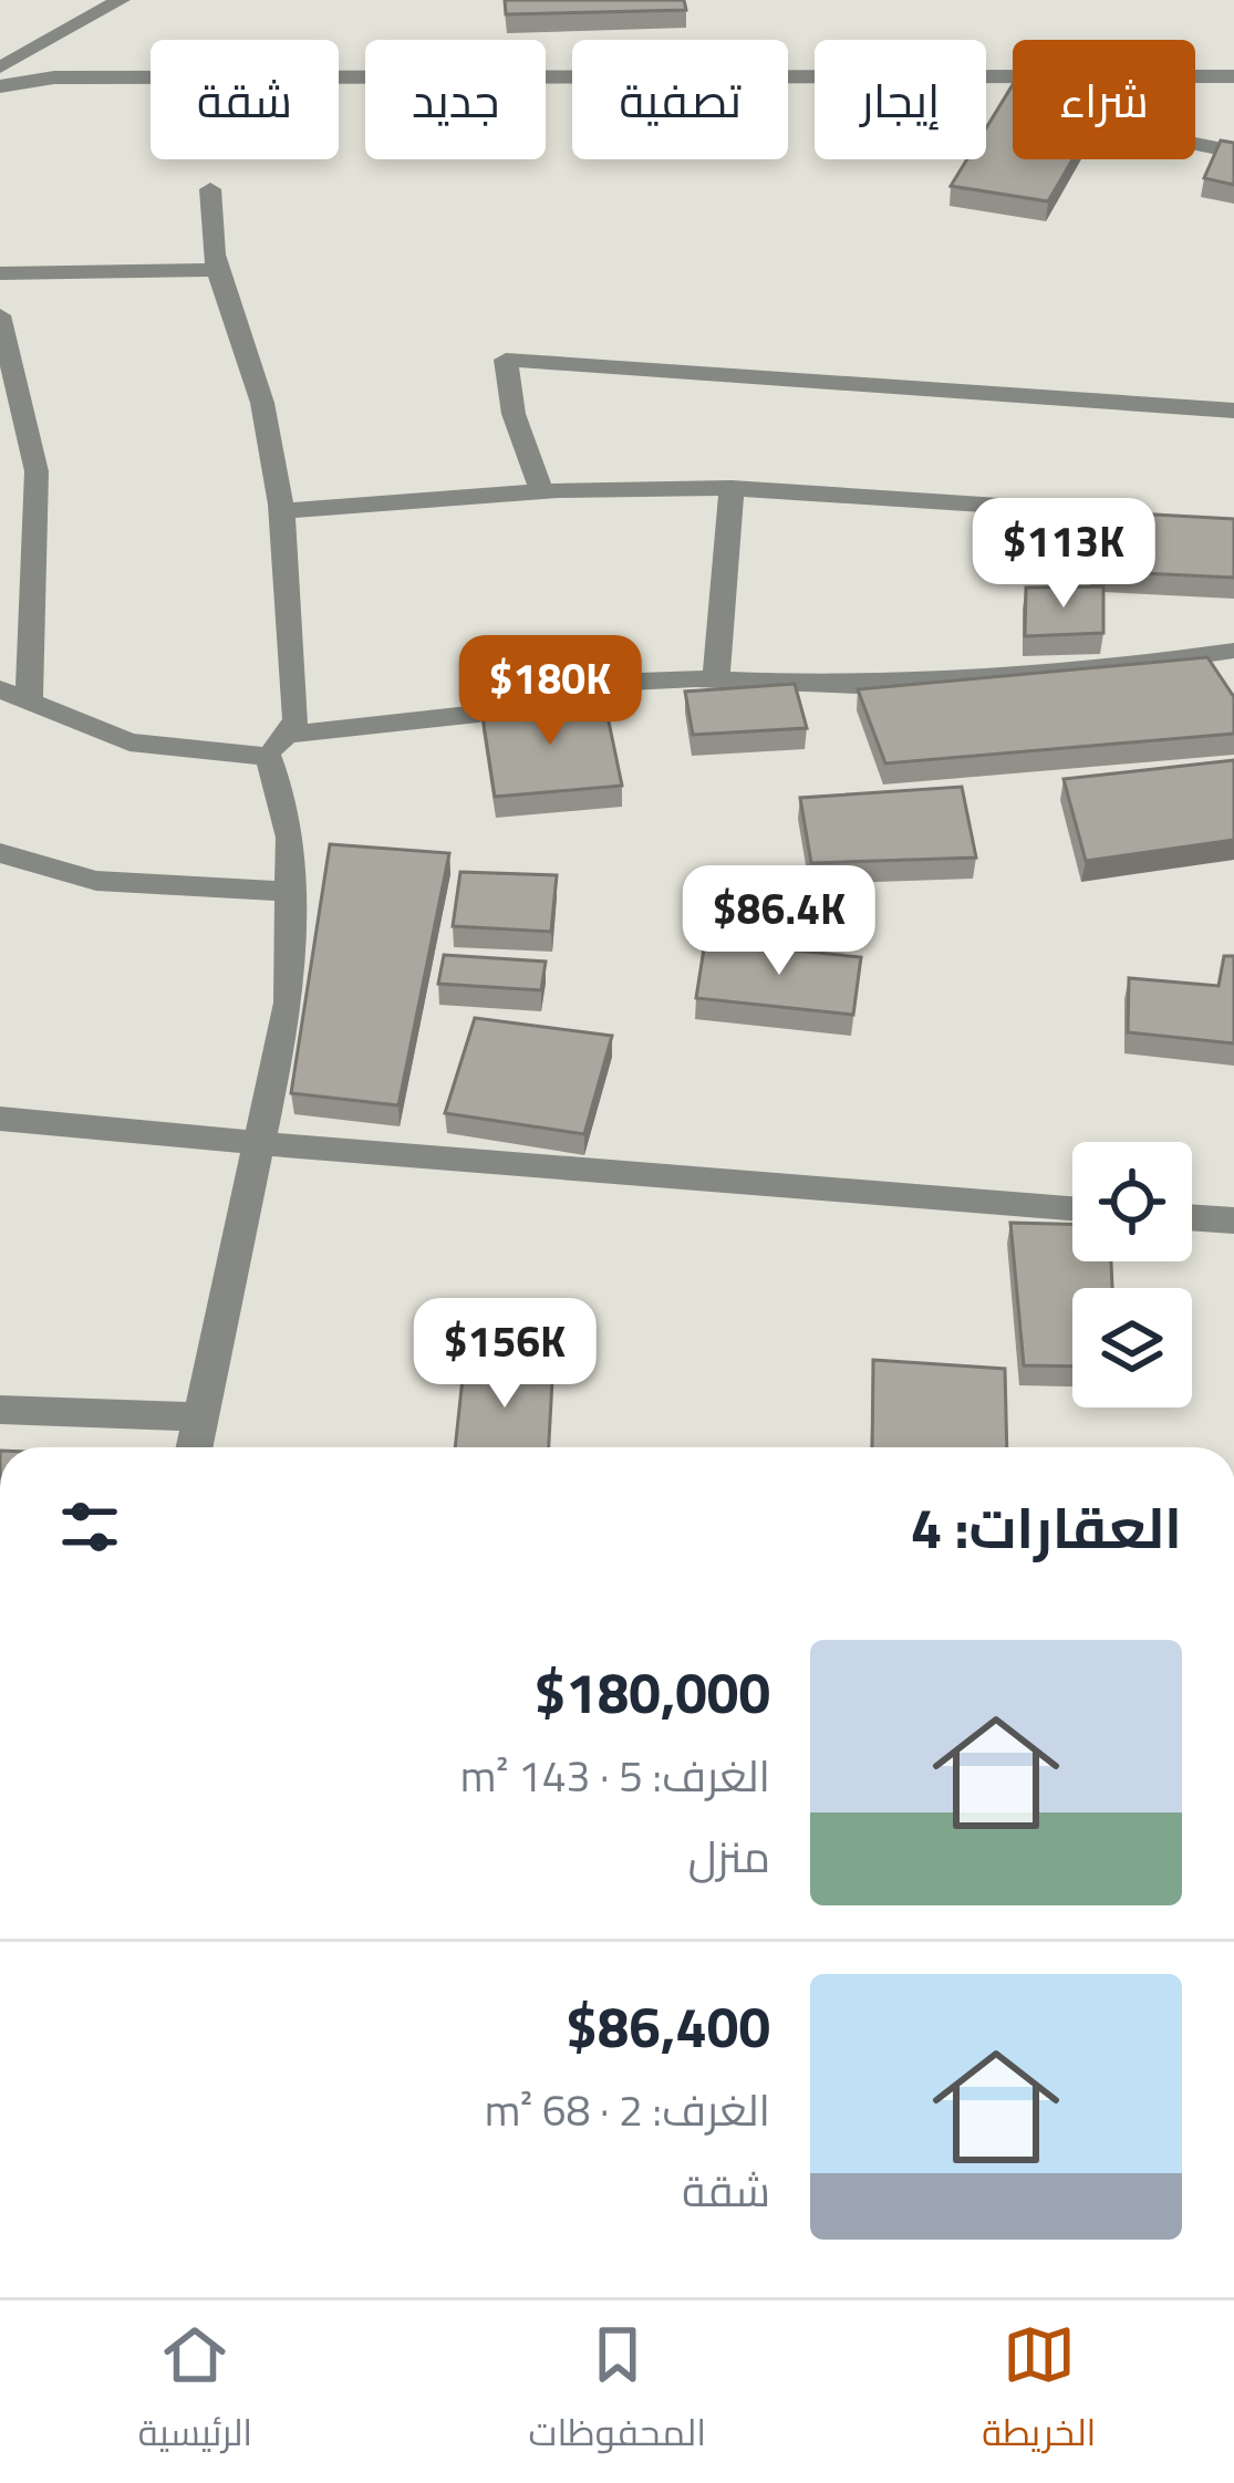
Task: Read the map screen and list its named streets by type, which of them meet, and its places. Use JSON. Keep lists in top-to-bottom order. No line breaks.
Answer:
{"page":{"chip":["شراء","إيجار","تصفية","جديد","شقة"],"price":["$113K","$180K","$86.4K","$156K"],"heading":"العقارات: 4","list":[{"name":"$180,000","note":"الغرف: 5 · 143 m² · منزل"},{"name":"$86,400","note":"الغرف: 2 · 68 m² · شقة"}],"tabs":["الخريطة","المحفوظات","الرئيسية"]}}
